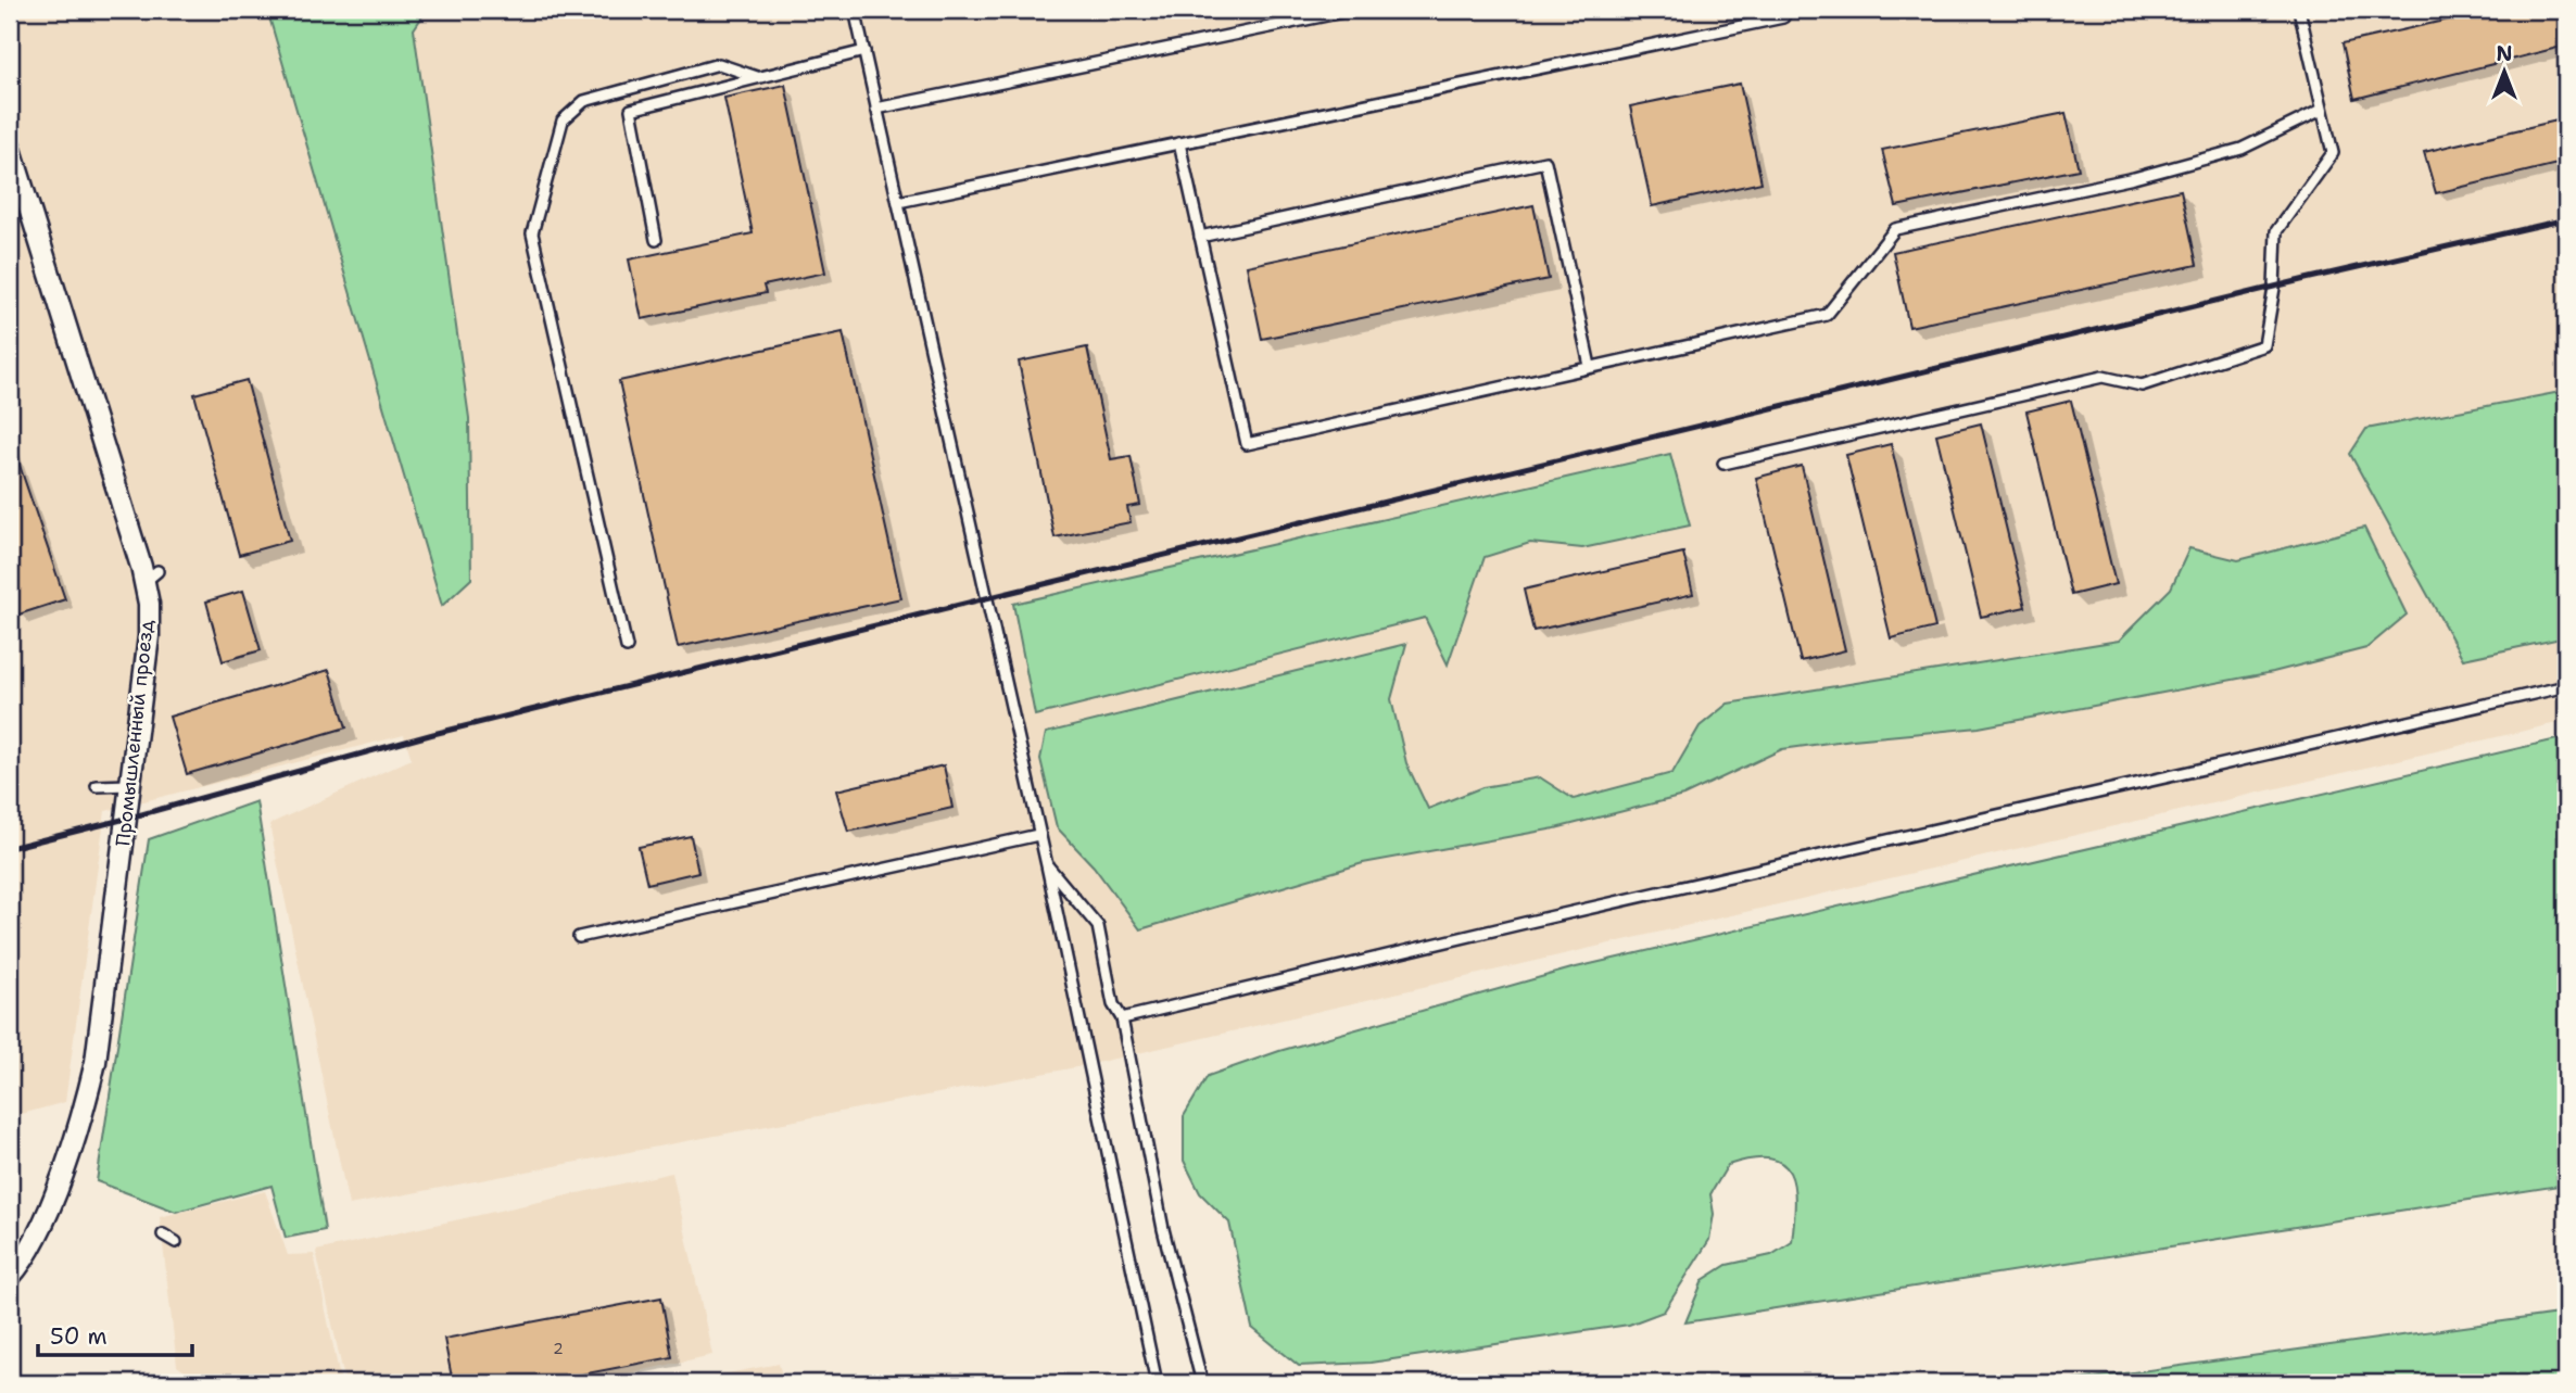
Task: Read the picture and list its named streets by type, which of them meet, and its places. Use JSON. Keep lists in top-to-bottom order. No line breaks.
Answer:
{"streets":{"street":["Промышленный проезд"]},"house_numbers":["2"],"scale_bar":"50 m","north":"top"}
